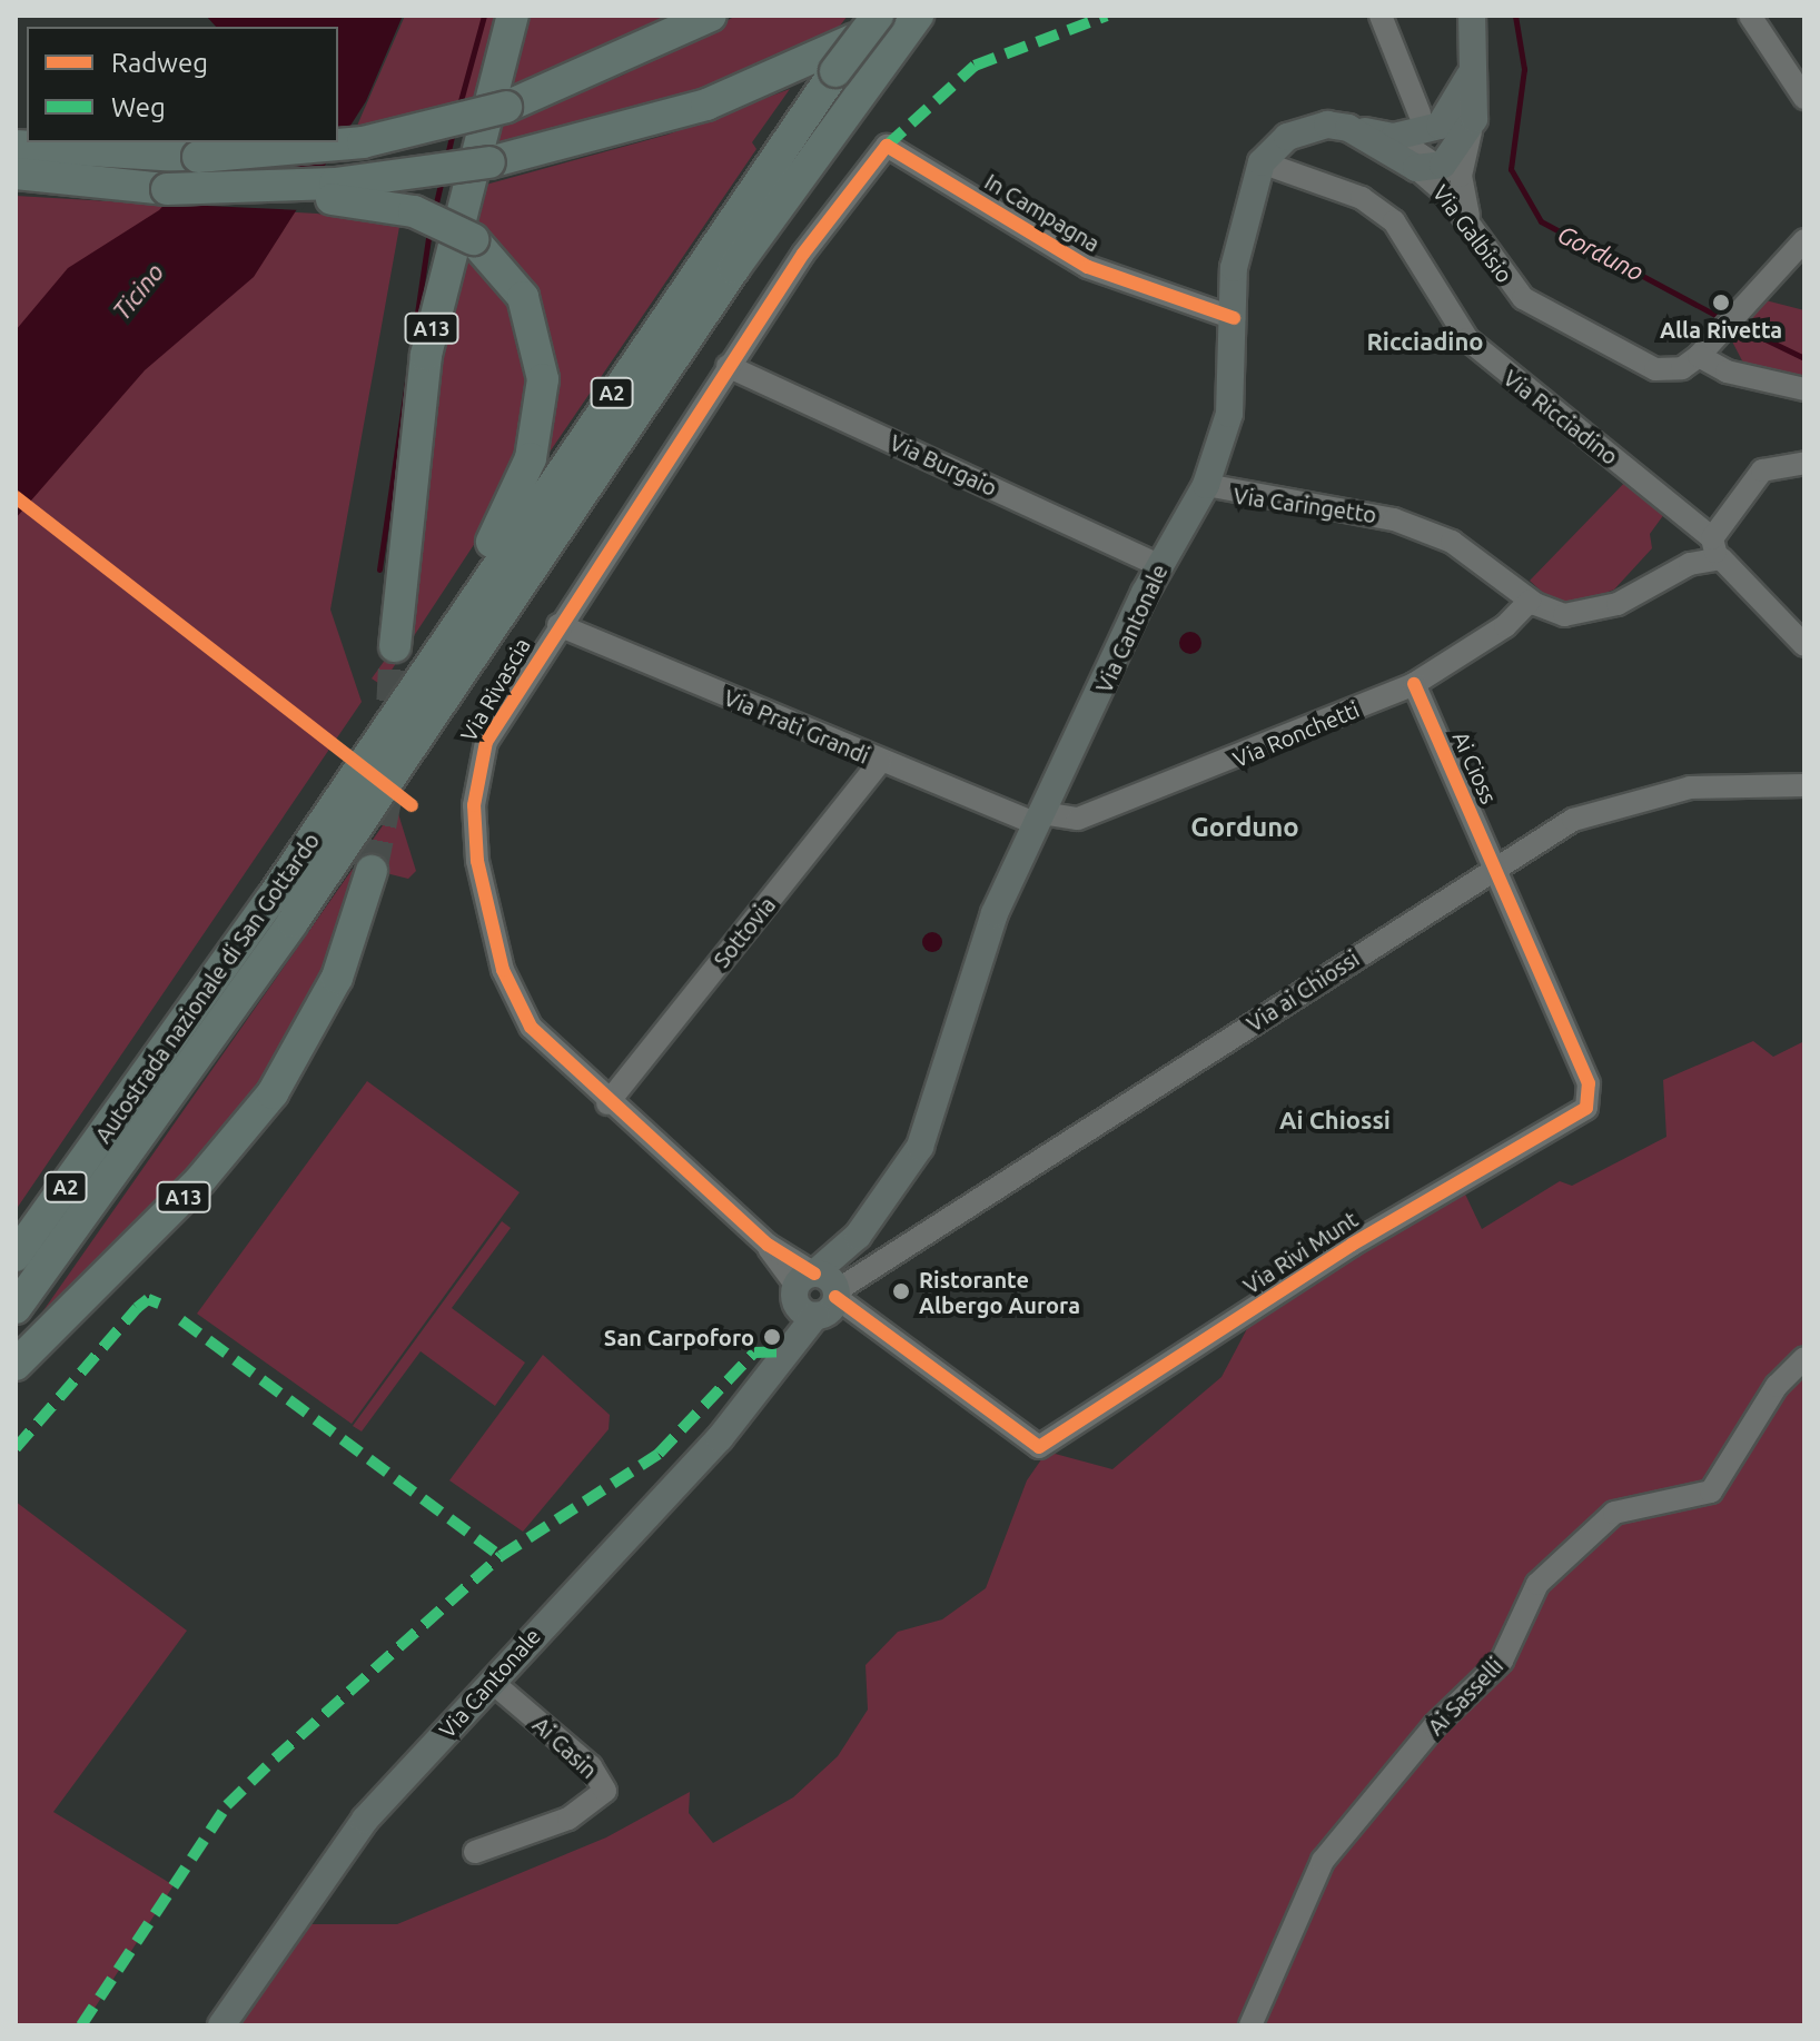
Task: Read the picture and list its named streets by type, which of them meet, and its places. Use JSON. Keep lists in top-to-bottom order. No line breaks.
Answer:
{"streets":{"highway":["A13","A2","Autostrada nazionale di San Gottardo"],"main road":["Via Galbisio","Via Cantonale"],"street":["In Campagna","Via Ricciadino","Via Burgaio","Via Caringetto","Via Rivascia","Via Prati Grandi","Via Ronchetti","Ai Cioss","Sottovia","Via ai Chiossi","Via Rivi Munt","Ai Sasselli","Ai Casin"]},"crossings":[["In Campagna","Via Cantonale"],["In Campagna","Via Rivascia"],["A2","Autostrada nazionale di San Gottardo"],["Via Ricciadino","Via Caringetto"],["Via Ricciadino","Via Cantonale"],["Via Burgaio","Via Cantonale"],["Via Burgaio","Via Rivascia"],["Via Caringetto","Via Cantonale"],["Via Caringetto","Via Ronchetti"],["Via Cantonale","Via Rivascia"],["Via Cantonale","Via Prati Grandi"],["Via Cantonale","Via Ronchetti"],["Via Cantonale","Via ai Chiossi"],["Via Cantonale","Via Rivi Munt"],["Via Cantonale","Ai Casin"],["Via Rivascia","Via Prati Grandi"],["Via Rivascia","Sottovia"],["Via Rivascia","Via ai Chiossi"],["Via Rivascia","Via Rivi Munt"],["Via Prati Grandi","Via Ronchetti"],["Via Prati Grandi","Sottovia"],["Via Ronchetti","Ai Cioss"],["Ai Cioss","Via ai Chiossi"],["Ai Cioss","Via Rivi Munt"],["Via ai Chiossi","Via Rivi Munt"]],"districts":["Ricciadino","Gorduno","Ai Chiossi"],"water":["Gorduno","Ticino"],"places":["Alla Rivetta","Ristorante Albergo Aurora","San Carpoforo"],"legend":["Radweg","Weg"]}
